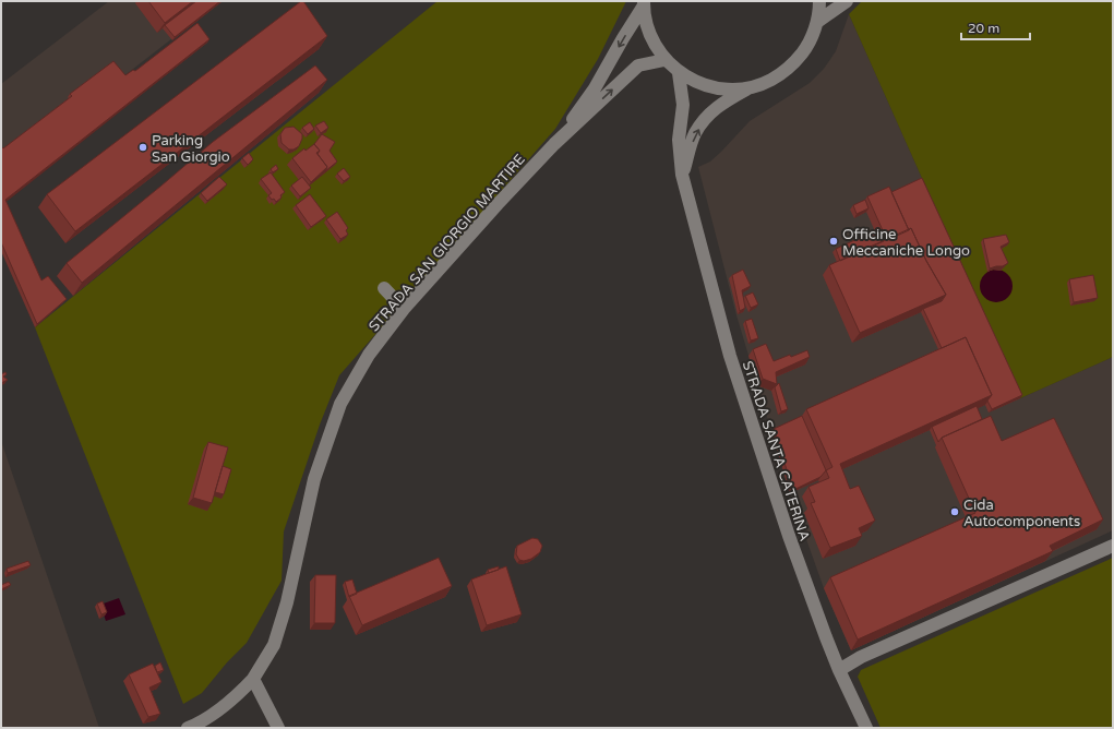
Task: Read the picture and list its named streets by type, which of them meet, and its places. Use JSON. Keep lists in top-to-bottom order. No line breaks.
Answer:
{"streets":{"street":["STRADA SAN GIORGIO MARTIRE","STRADA SANTA CATERINA"]},"places":["Parking San Giorgio","Officine Meccaniche Longo","Cida Autocomponents"],"scale_bar":"20 m"}
